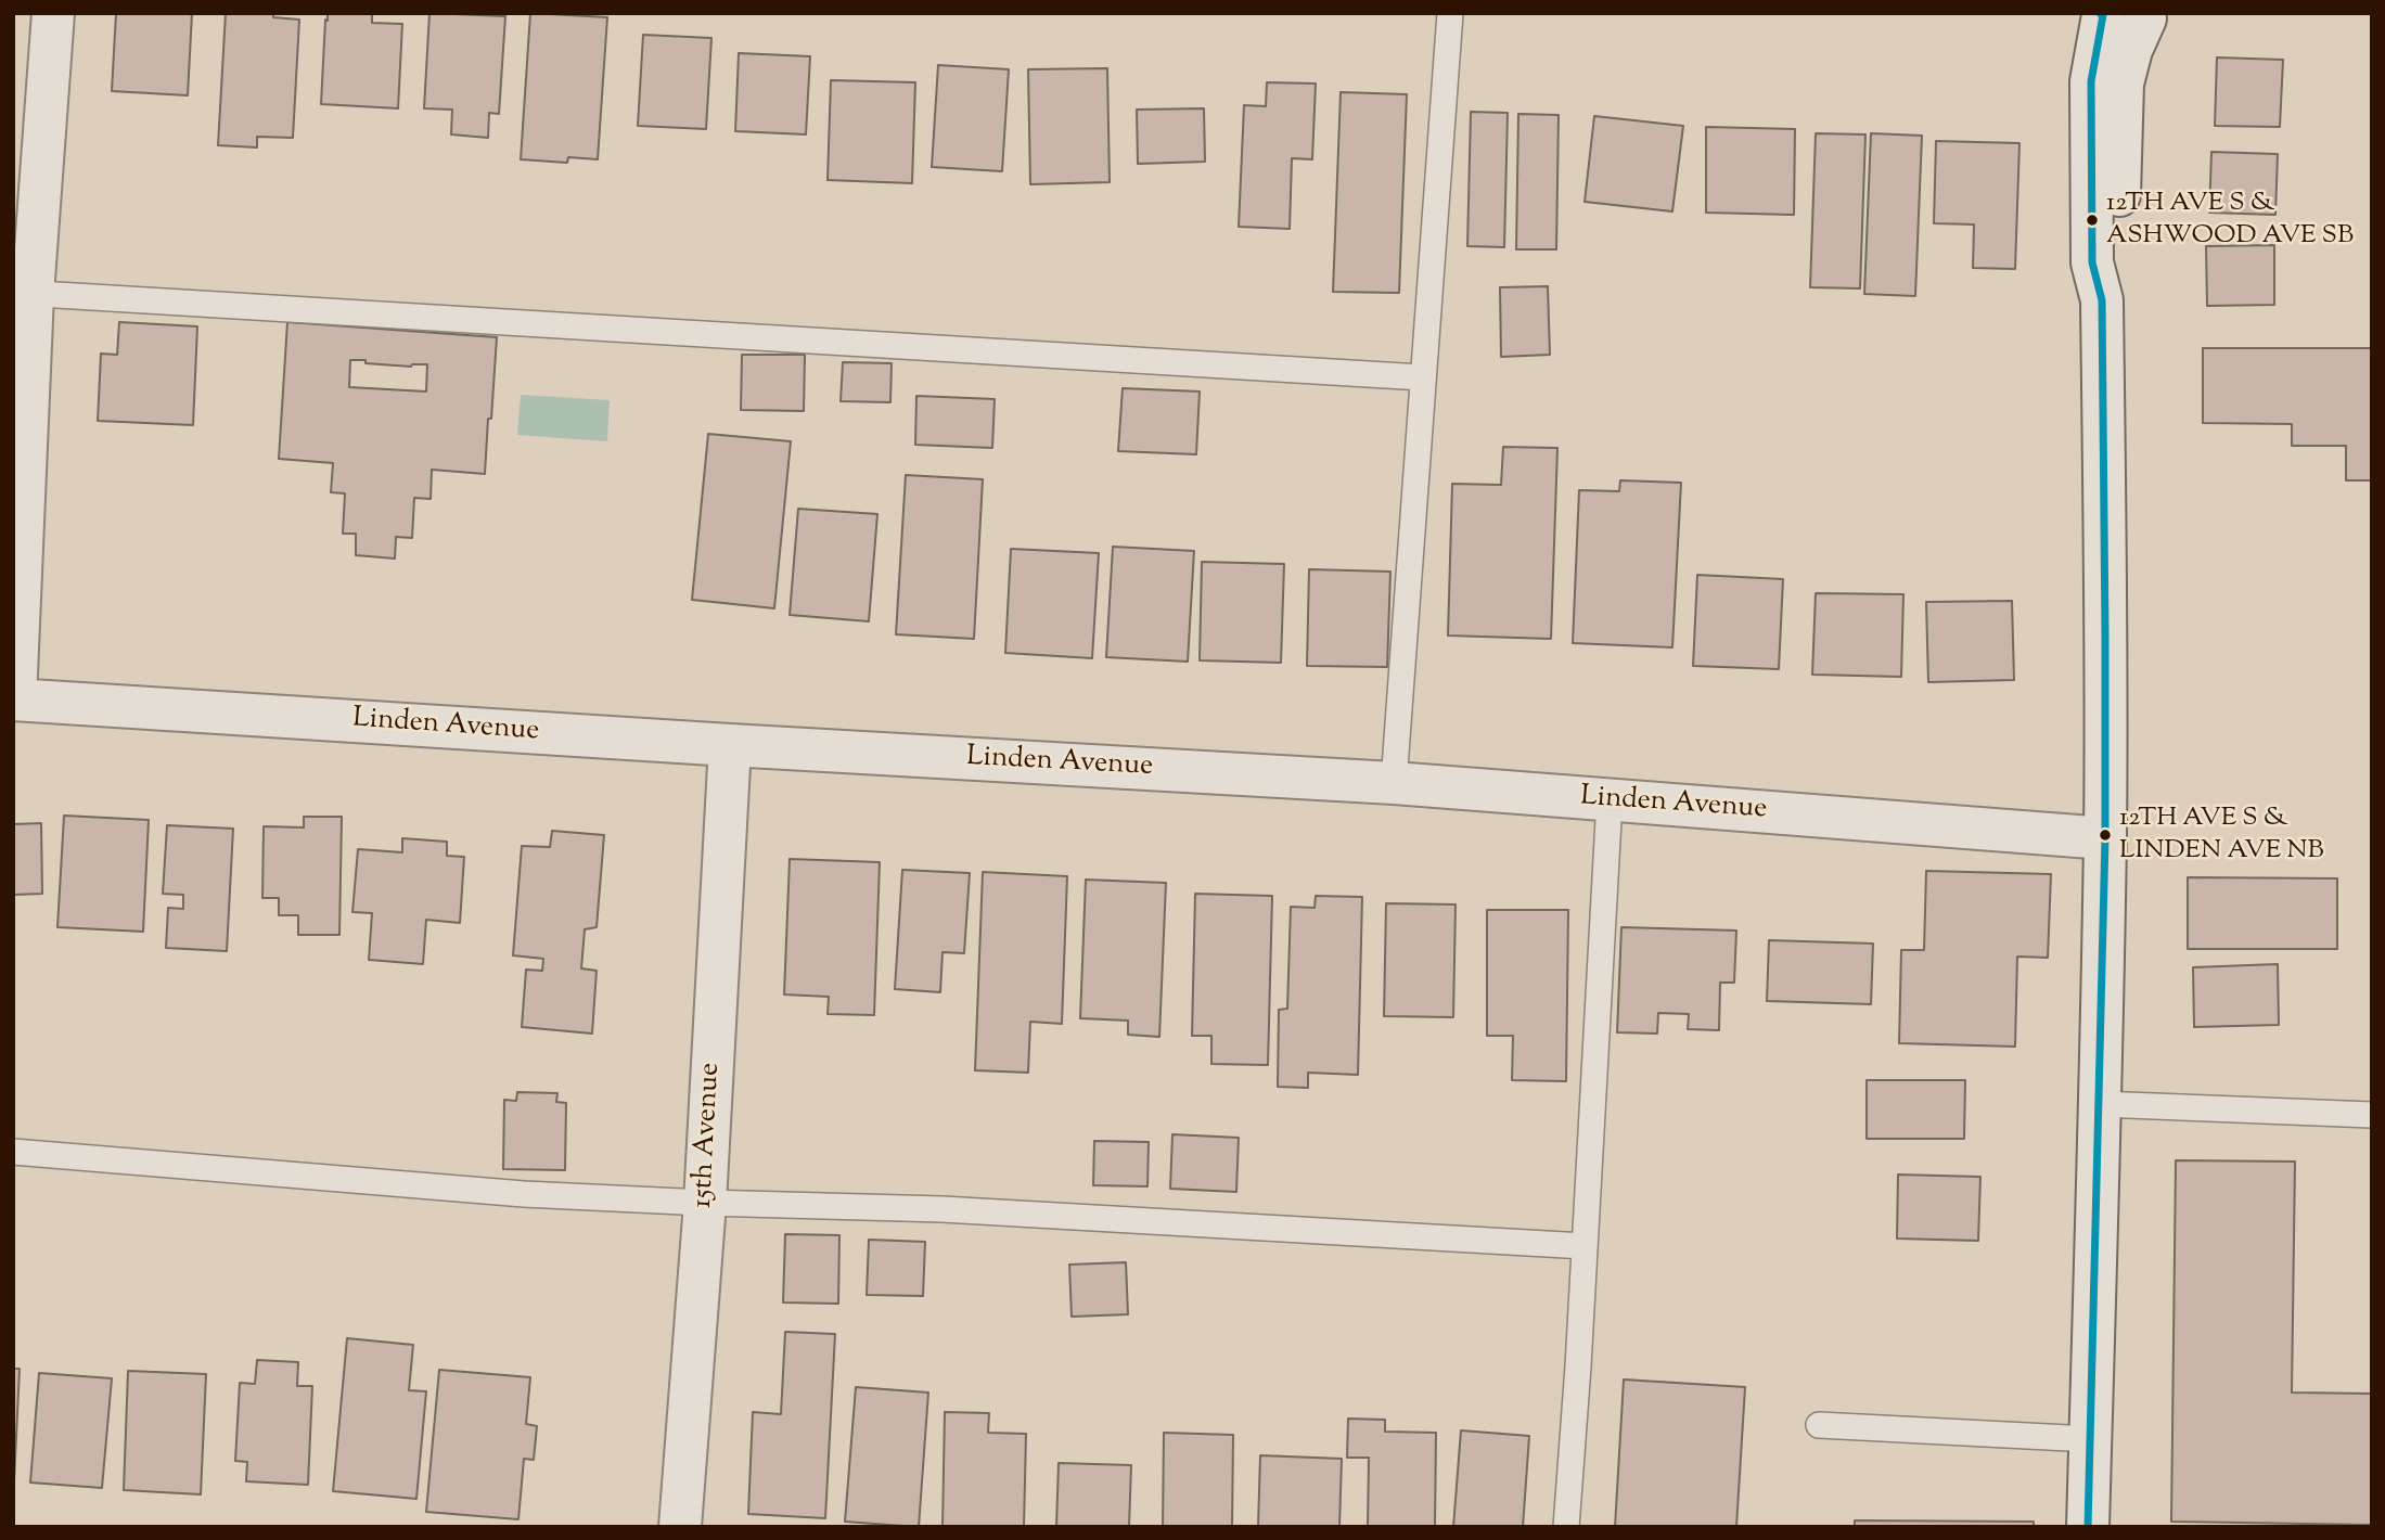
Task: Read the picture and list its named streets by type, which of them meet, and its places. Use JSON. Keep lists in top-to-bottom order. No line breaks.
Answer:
{"streets":{"street":["Linden Avenue","15th Avenue"]},"crossings":[["Linden Avenue","15th Avenue"]],"places":["12TH AVE S & ASHWOOD AVE SB","12TH AVE S & LINDEN AVE NB"]}
